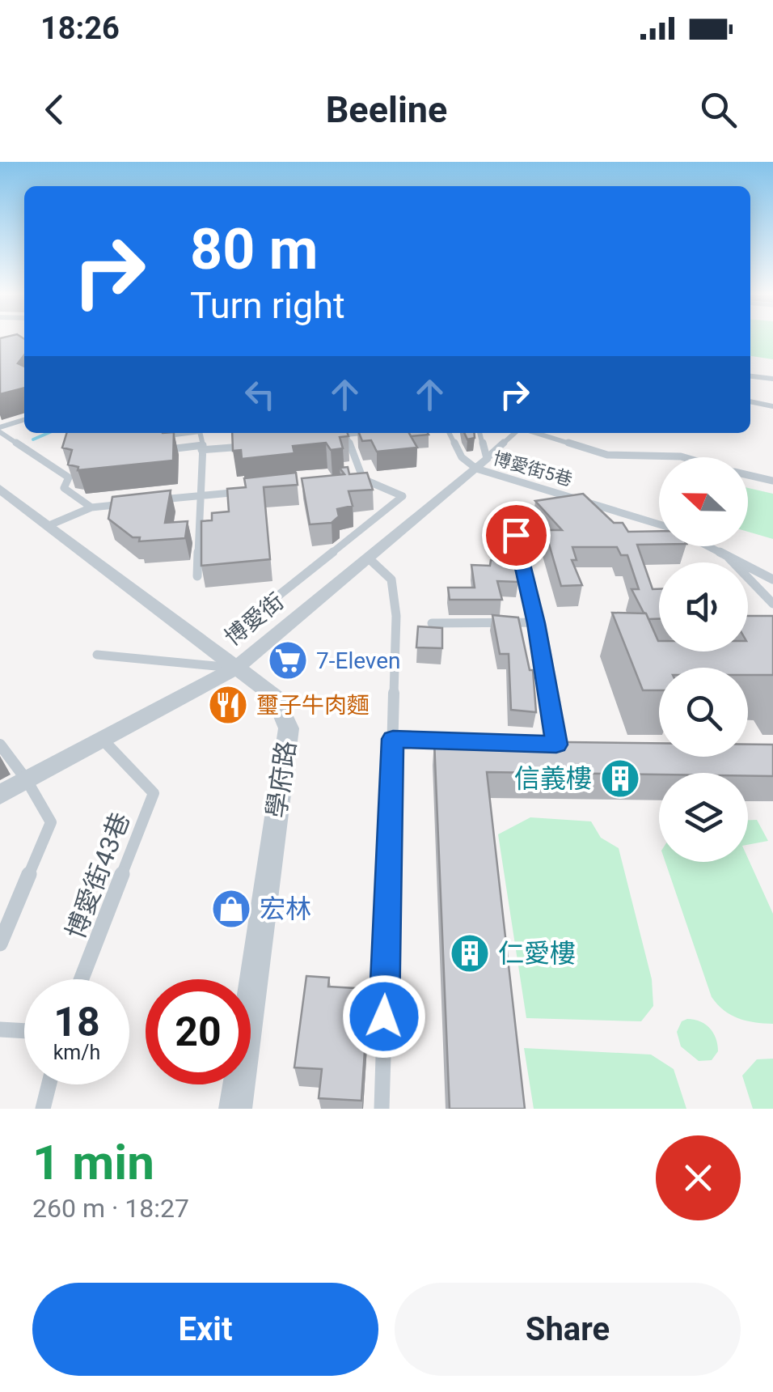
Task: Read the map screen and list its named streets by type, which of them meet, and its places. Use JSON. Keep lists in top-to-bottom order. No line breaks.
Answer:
{"streets":{"street":["博愛街","學府路"],"lane":["博愛街5巷","博愛街43巷"]},"crossings":[["博愛街5巷","博愛街"],["博愛街","學府路"],["博愛街","博愛街43巷"]],"places":{"supermarket":["7-Eleven"],"restaurant":["璽子牛肉麵"],"building":["信義樓","仁愛樓"],"shop":["宏林"]},"north":"left","page":{"status":"18:26","header":"Beeline","turn":["80 m","Turn right"],"speed":"18 km/h","limit":"20","heading":["1 min","260 m · 18:27"],"buttons":["Exit","Share"]}}
